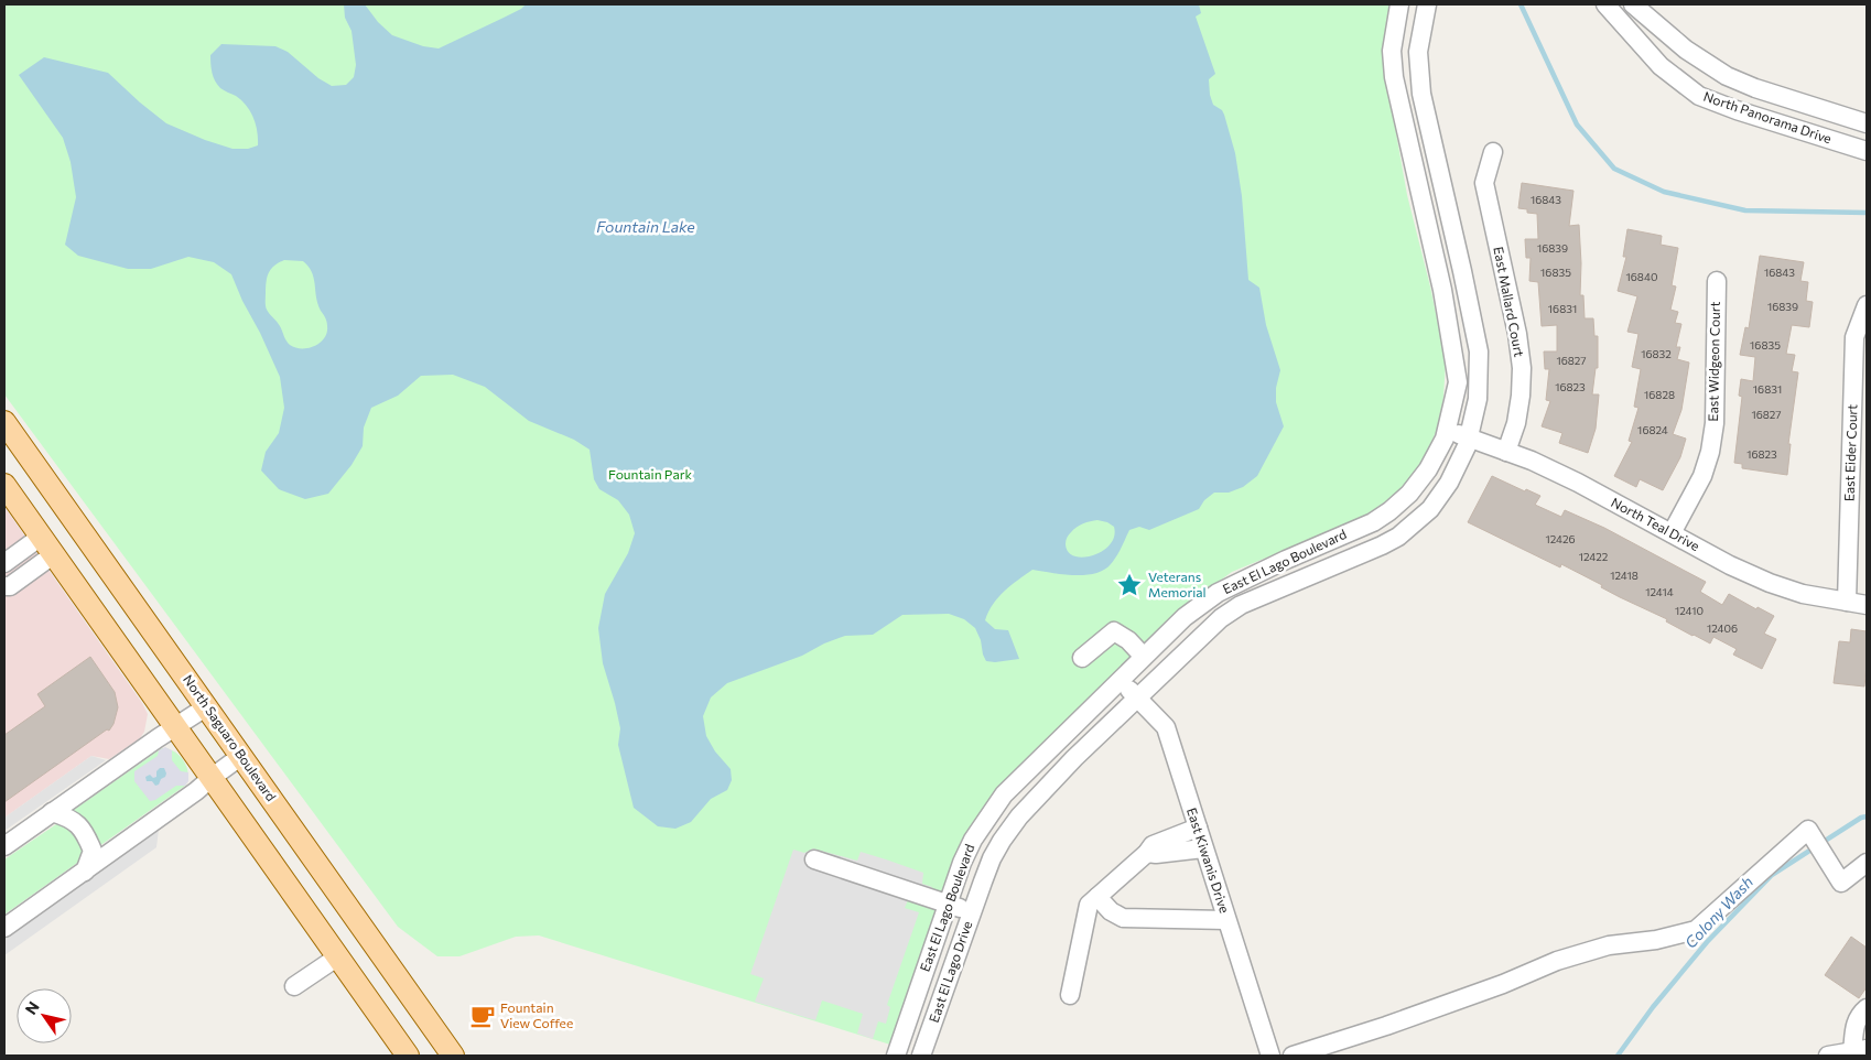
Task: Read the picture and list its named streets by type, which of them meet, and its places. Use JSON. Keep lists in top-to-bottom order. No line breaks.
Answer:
{"streets":{"main road":["North Saguaro Boulevard"],"street":["North Panorama Drive","East Mallard Court","East Widgeon Court","East Eider Court","North Teal Drive","East El Lago Boulevard","East Kiwanis Drive","East El Lago Drive"]},"crossings":[["East Mallard Court","North Teal Drive"],["East Widgeon Court","North Teal Drive"],["East Eider Court","North Teal Drive"],["North Teal Drive","East El Lago Boulevard"],["East El Lago Boulevard","East Kiwanis Drive"],["East El Lago Boulevard","East El Lago Drive"]],"water":["Fountain Lake","Colony Wash"],"parks":["Fountain Park"],"places":{"place":["Veterans Memorial"],"cafe":["Fountain View Coffee"]},"house_numbers":["16843","16839","16835","16843","16840","16839","16831","16835","16832","16827","16823","16831","16828","16827","16824","16823","12426","12422","12418","12414","12410","12406"],"north":"top left"}
